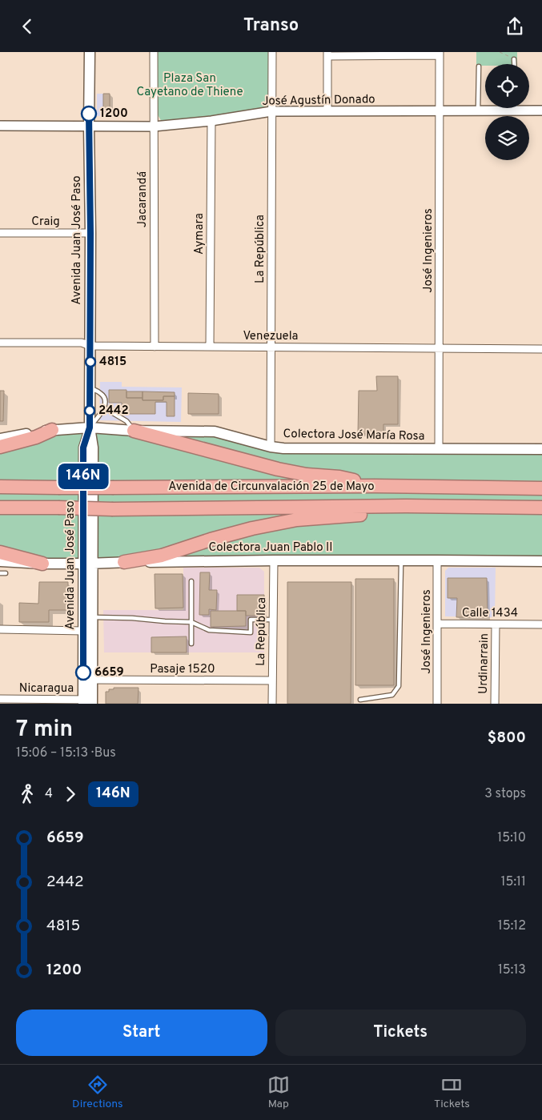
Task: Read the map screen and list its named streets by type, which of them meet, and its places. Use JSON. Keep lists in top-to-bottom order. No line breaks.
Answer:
{"streets":{"highway":["Avenida de Circunvalación 25 de Mayo"],"main road":["Avenida Juan José Paso","Colectora José María Rosa","Colectora Juan Pablo II"],"street":["José Agustín Donado","Jacarandá","Craig","Aymara","La República","José Ingenieros","Venezuela","Calle 1434","Urdinarrain","Pasaje 1520","Nicaragua"]},"crossings":[["José Agustín Donado","Jacarandá"],["José Agustín Donado","Aymara"],["José Agustín Donado","Avenida Juan José Paso"],["José Agustín Donado","La República"],["José Agustín Donado","José Ingenieros"],["Jacarandá","Venezuela"],["Craig","Avenida Juan José Paso"],["Aymara","Venezuela"],["Avenida Juan José Paso","Venezuela"],["Avenida Juan José Paso","Colectora José María Rosa"],["Avenida Juan José Paso","Colectora Juan Pablo II"],["Avenida Juan José Paso","Pasaje 1520"],["Avenida Juan José Paso","Nicaragua"],["La República","Venezuela"],["La República","Colectora José María Rosa"],["La República","Colectora Juan Pablo II"],["La República","Pasaje 1520"],["José Ingenieros","Venezuela"],["José Ingenieros","Colectora José María Rosa"],["José Ingenieros","Colectora Juan Pablo II"],["José Ingenieros","Calle 1434"],["Calle 1434","Urdinarrain"]],"parks":["Plaza San Cayetano de Thiene"],"places":["1200","4815","2442","6659"],"lines":["bus line 146N"],"page":{"header":"Transo","on_map":"146N","heading":["7 min","15:06 – 15:13 · Bus","$800"],"legs":["4","146N","3 stops"],"list":[{"name":"6659","value":"15:10"},{"name":"2442","value":"15:11"},{"name":"4815","value":"15:12"},{"name":"1200","value":"15:13"}],"buttons":["Start","Tickets"],"tabs":["Directions","Map","Tickets"]}}
